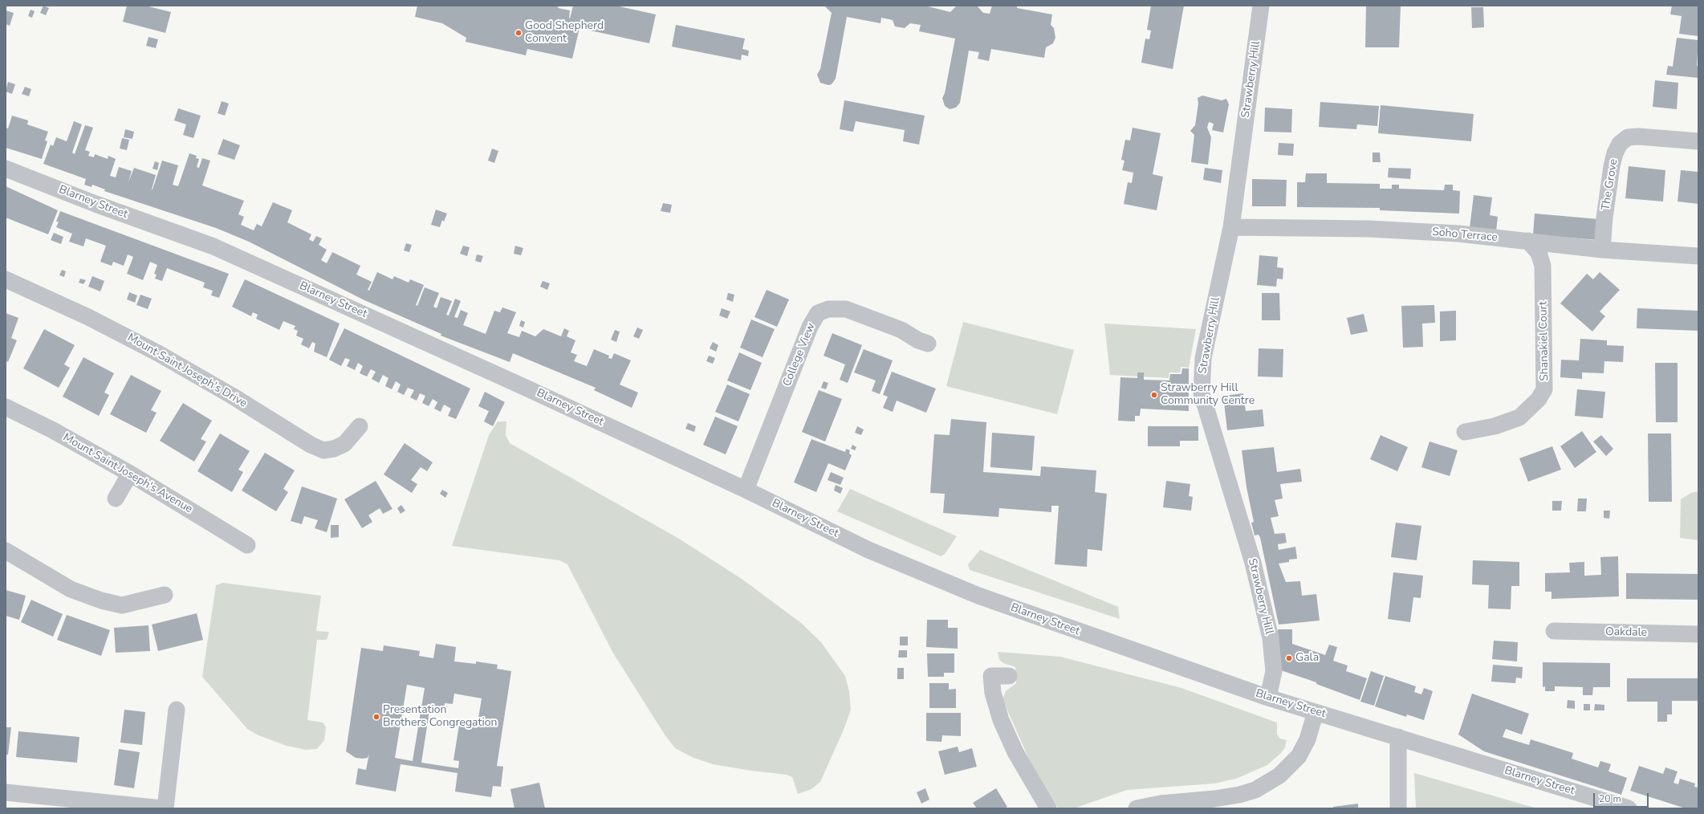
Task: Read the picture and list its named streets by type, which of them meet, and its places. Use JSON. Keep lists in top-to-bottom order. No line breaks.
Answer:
{"streets":{"street":["Strawberry Hill","The Grove","Blarney Street","Soho Terrace","Shanakiel Court","College View","Mount Saint Joseph's Drive","Mount Saint Joseph's Avenue","Oakdale"]},"crossings":[["Strawberry Hill","Blarney Street"],["Strawberry Hill","Soho Terrace"],["The Grove","Soho Terrace"],["Blarney Street","College View"],["Soho Terrace","Shanakiel Court"]],"places":["Good Shepherd Convent","Strawberry Hill Community Centre","Gala","Presentation Brothers Congregation"],"scale_bar":"20 m"}
